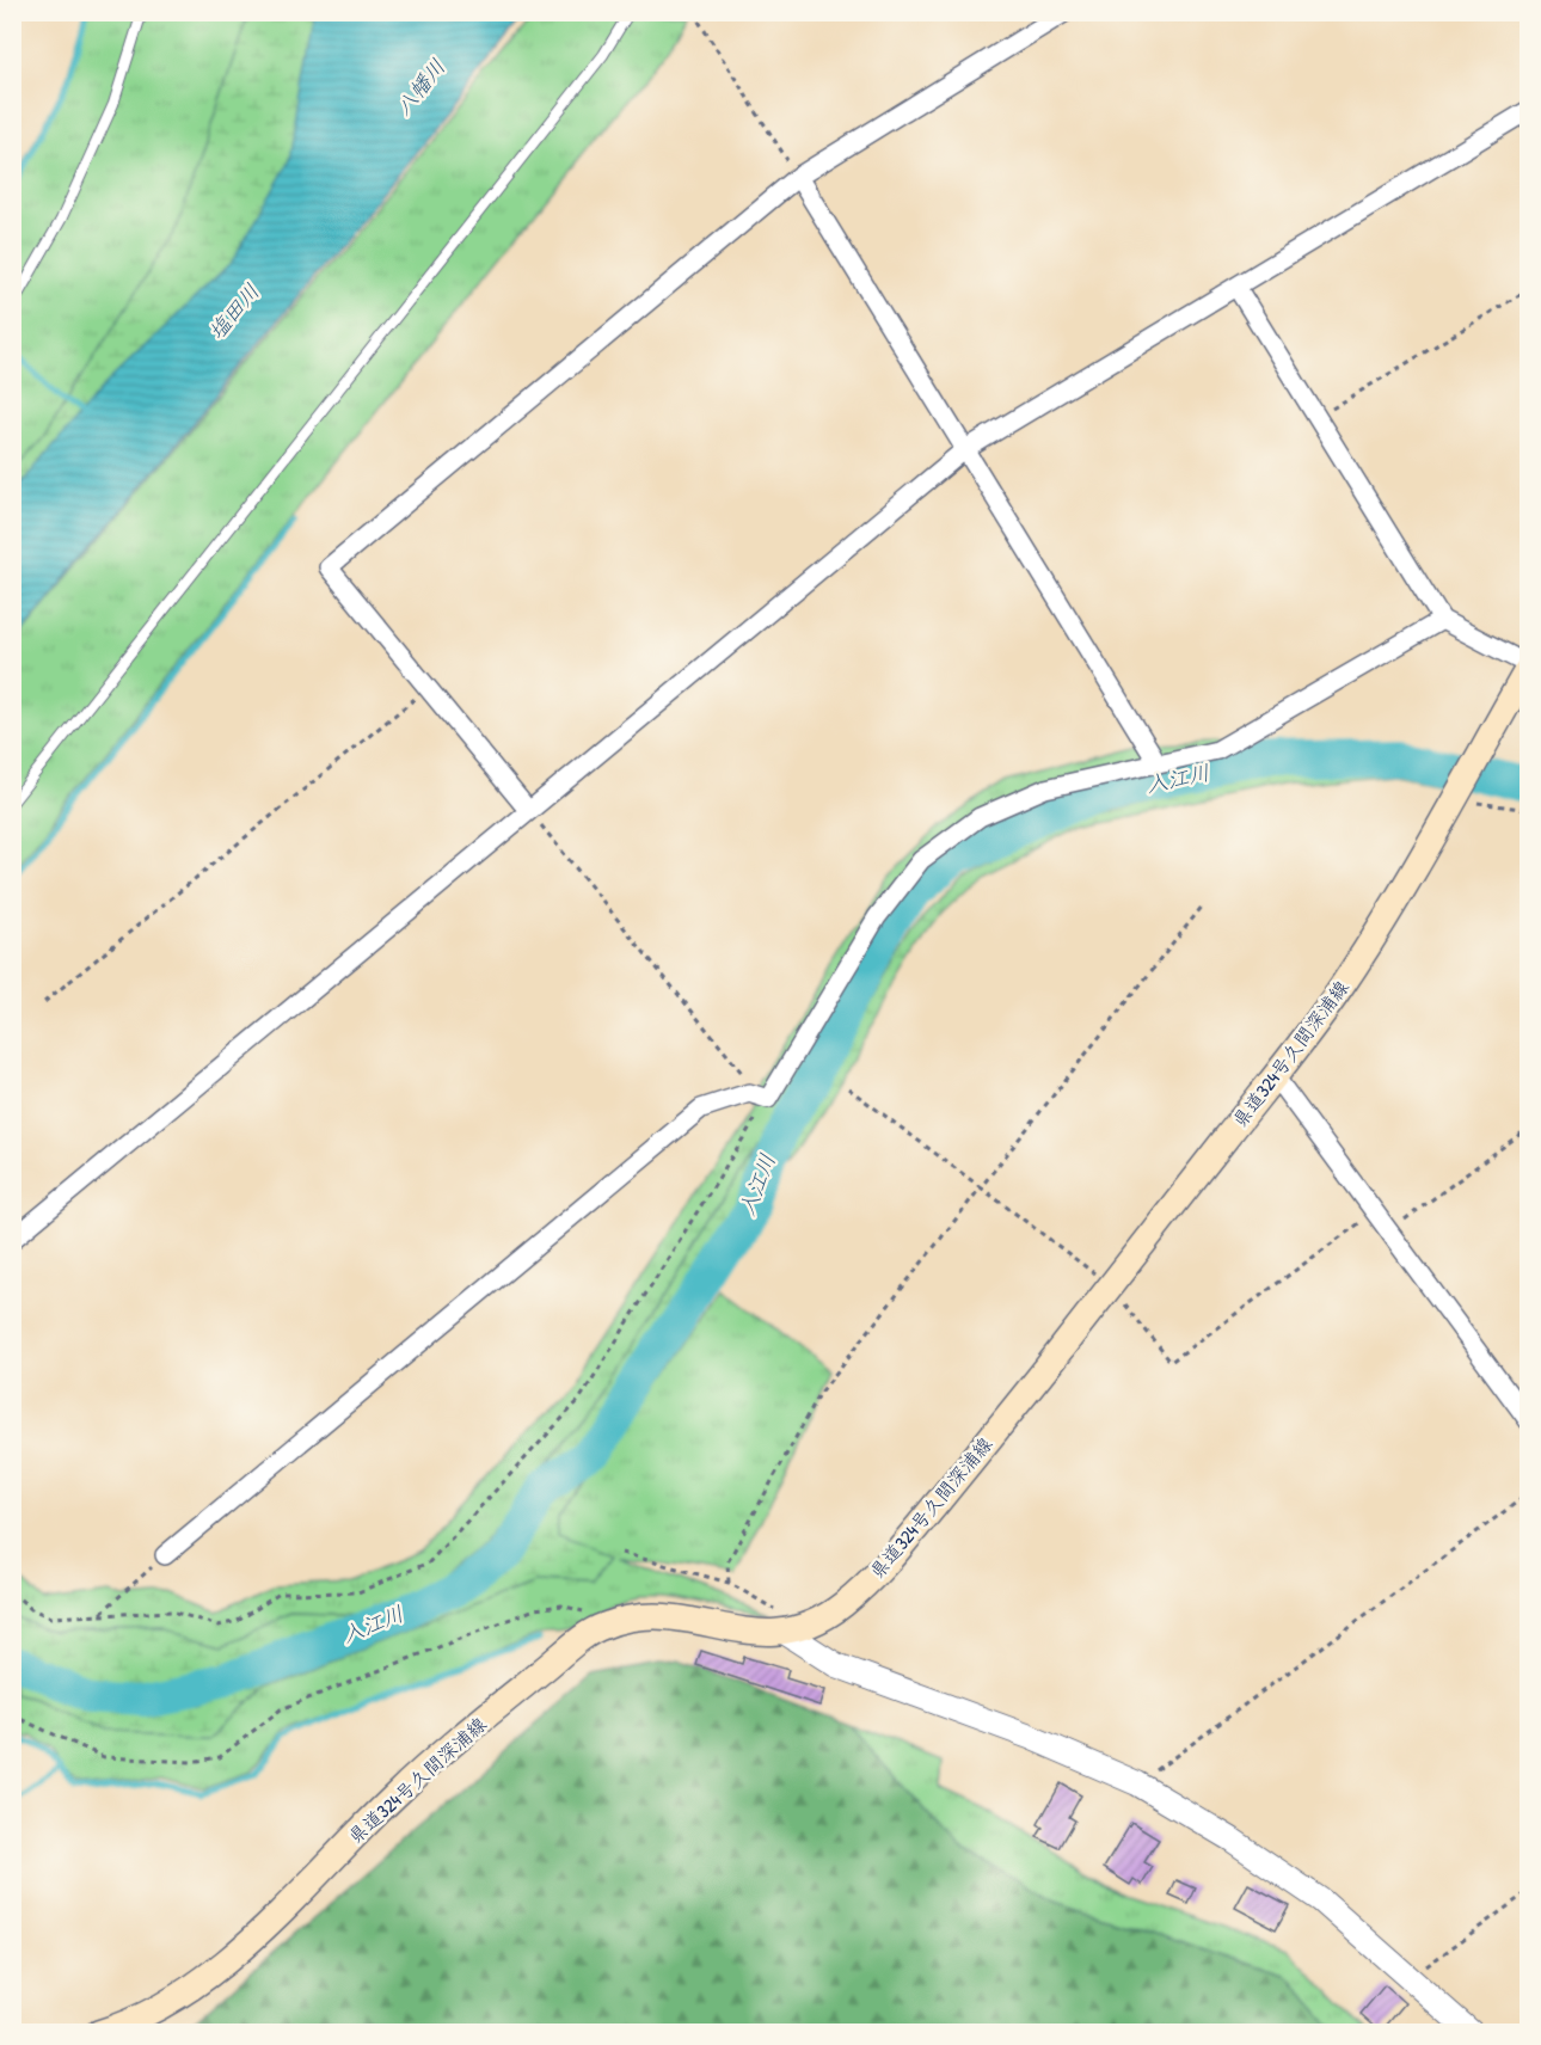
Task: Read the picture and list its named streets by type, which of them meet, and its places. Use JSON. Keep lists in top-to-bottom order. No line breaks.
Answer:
{"streets":{"main road":["県道324号久間深浦線"]},"water":["八幡川","塩田川","入江川"]}
